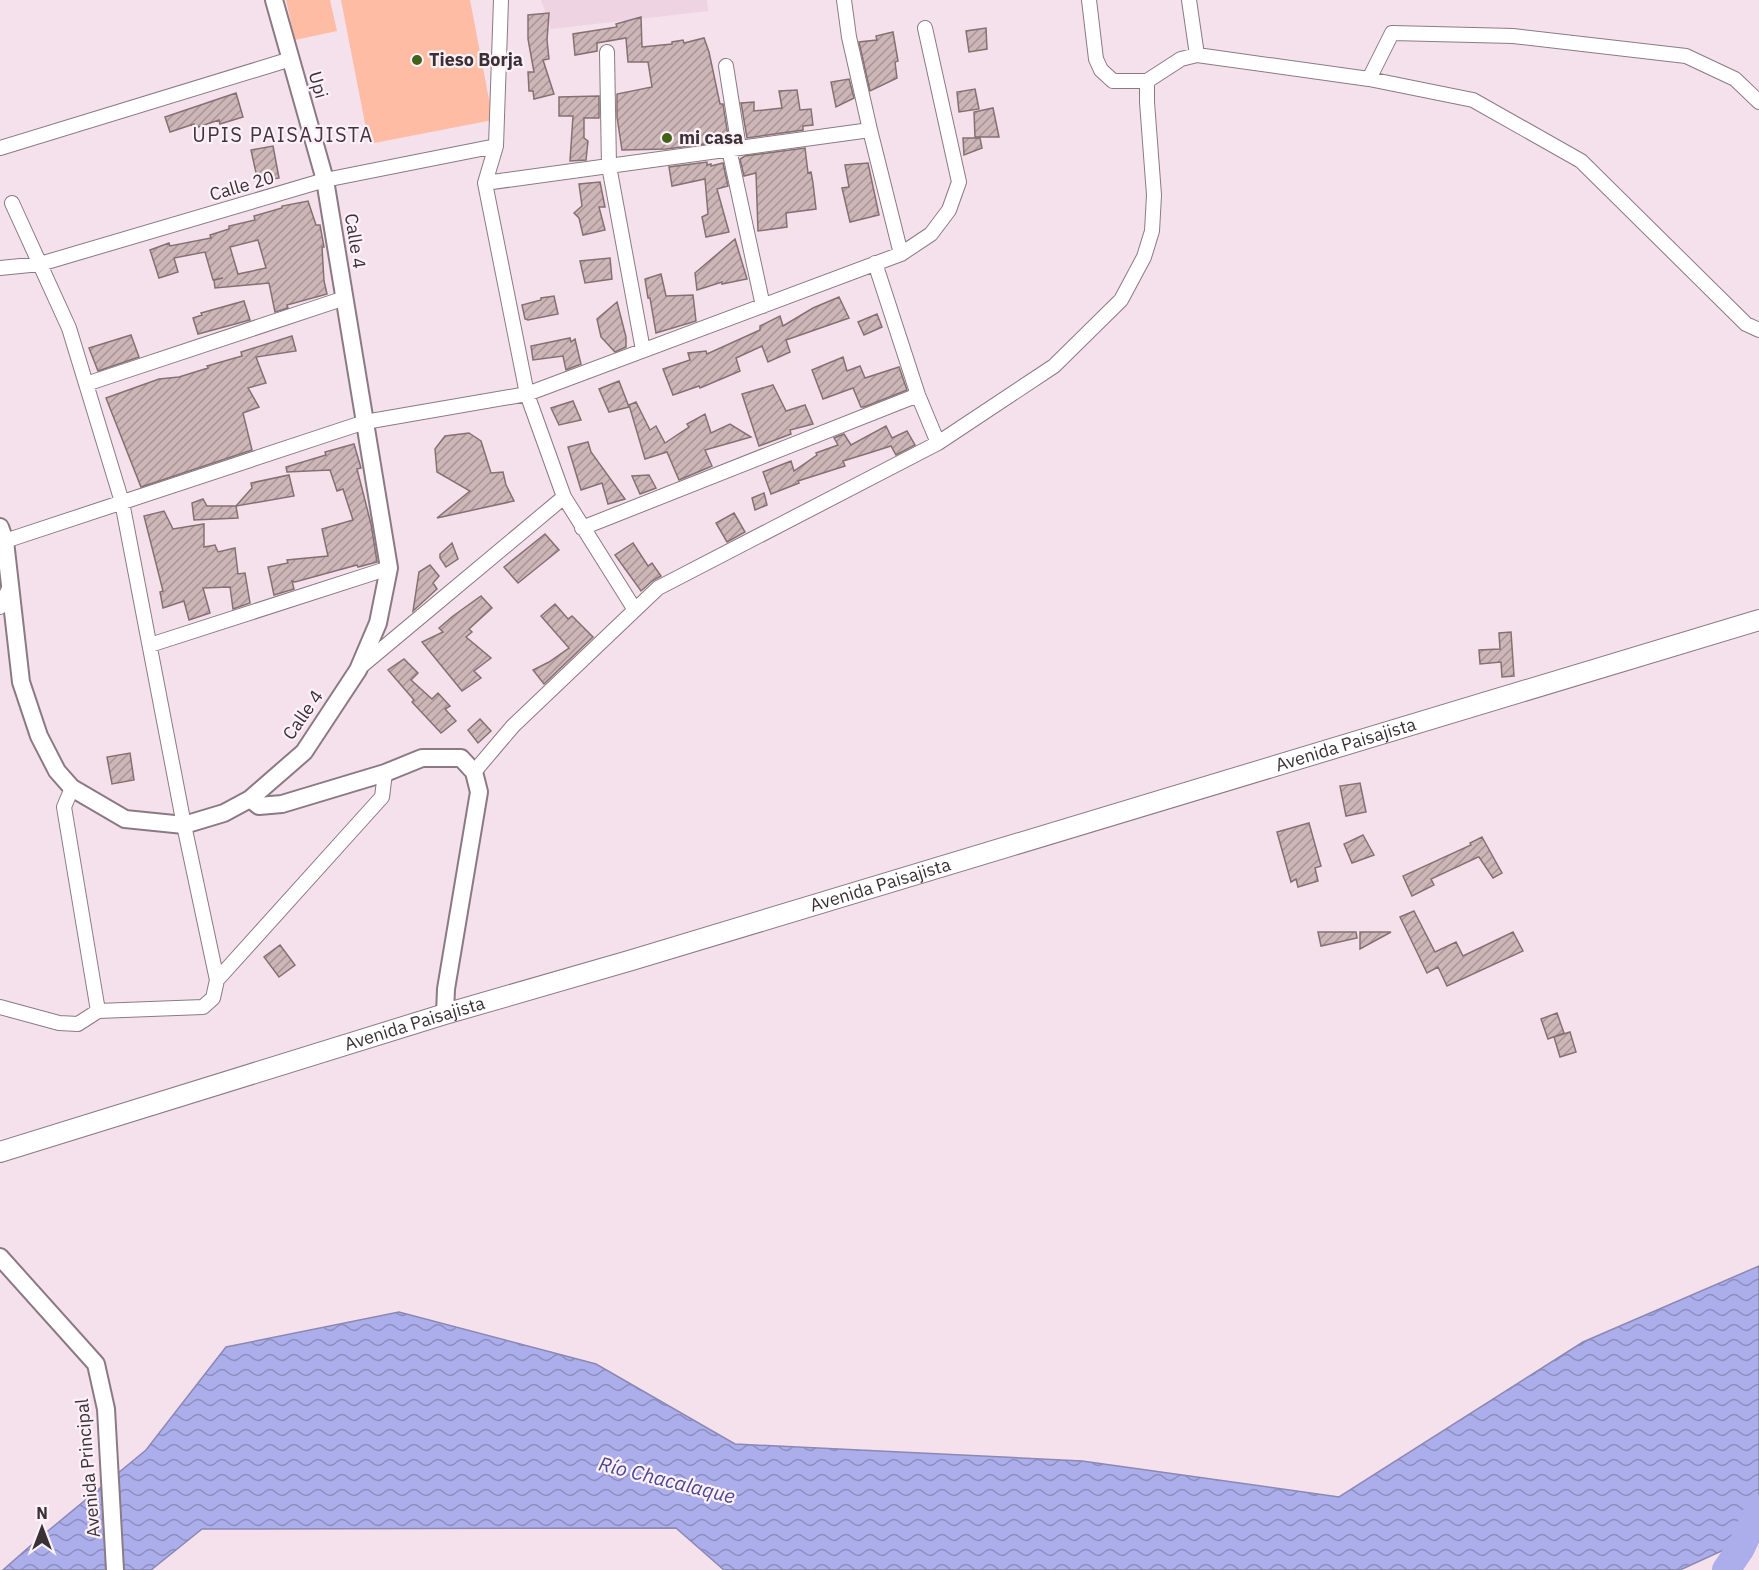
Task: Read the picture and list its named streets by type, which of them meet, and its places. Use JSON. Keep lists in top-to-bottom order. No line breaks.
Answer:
{"streets":{"main road":["Avenida Paisajista"],"street":["Upi","Calle 20","Calle 4","Avenida Principal"]},"crossings":[["Upi","Calle 20"],["Upi","Calle 4"],["Calle 20","Calle 4"]],"districts":["UPIS PAISAJISTA"],"water":["Río Chacalaque"],"places":["Tieso Borja","mi casa"],"north":"top"}
